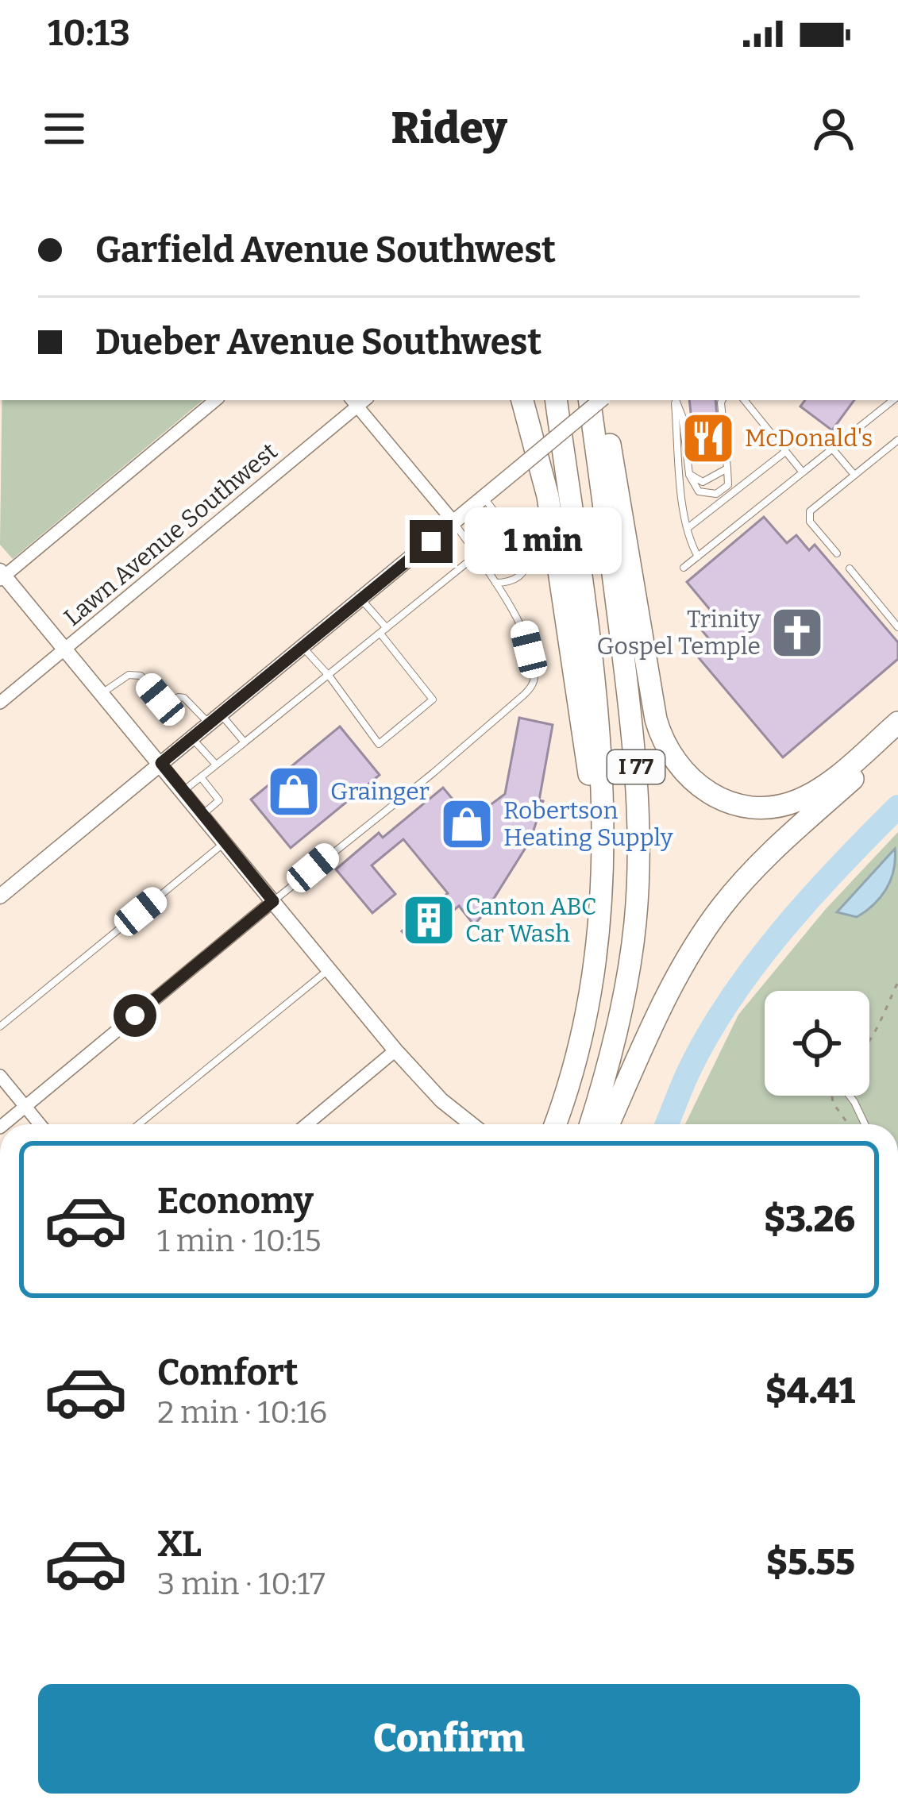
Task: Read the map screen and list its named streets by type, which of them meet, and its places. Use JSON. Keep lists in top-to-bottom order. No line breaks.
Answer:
{"streets":{"highway":["I 77"],"street":["Lawn Avenue Southwest"]},"places":{"restaurant":["McDonald's"],"church":["Trinity Gospel Temple"],"shop":["Grainger","Robertson Heating Supply"],"building":["Canton ABC Car Wash"]},"page":{"status":"10:13","header":"Ridey","banner":["Garfield Avenue Southwest","Dueber Avenue Southwest"],"bubble":"1 min","list":[{"name":"Economy","note":"1 min · 10:15","value":"$3.26"},{"name":"Comfort","note":"2 min · 10:16","value":"$4.41"},{"name":"XL","note":"3 min · 10:17","value":"$5.55"}],"buttons":"Confirm"}}
